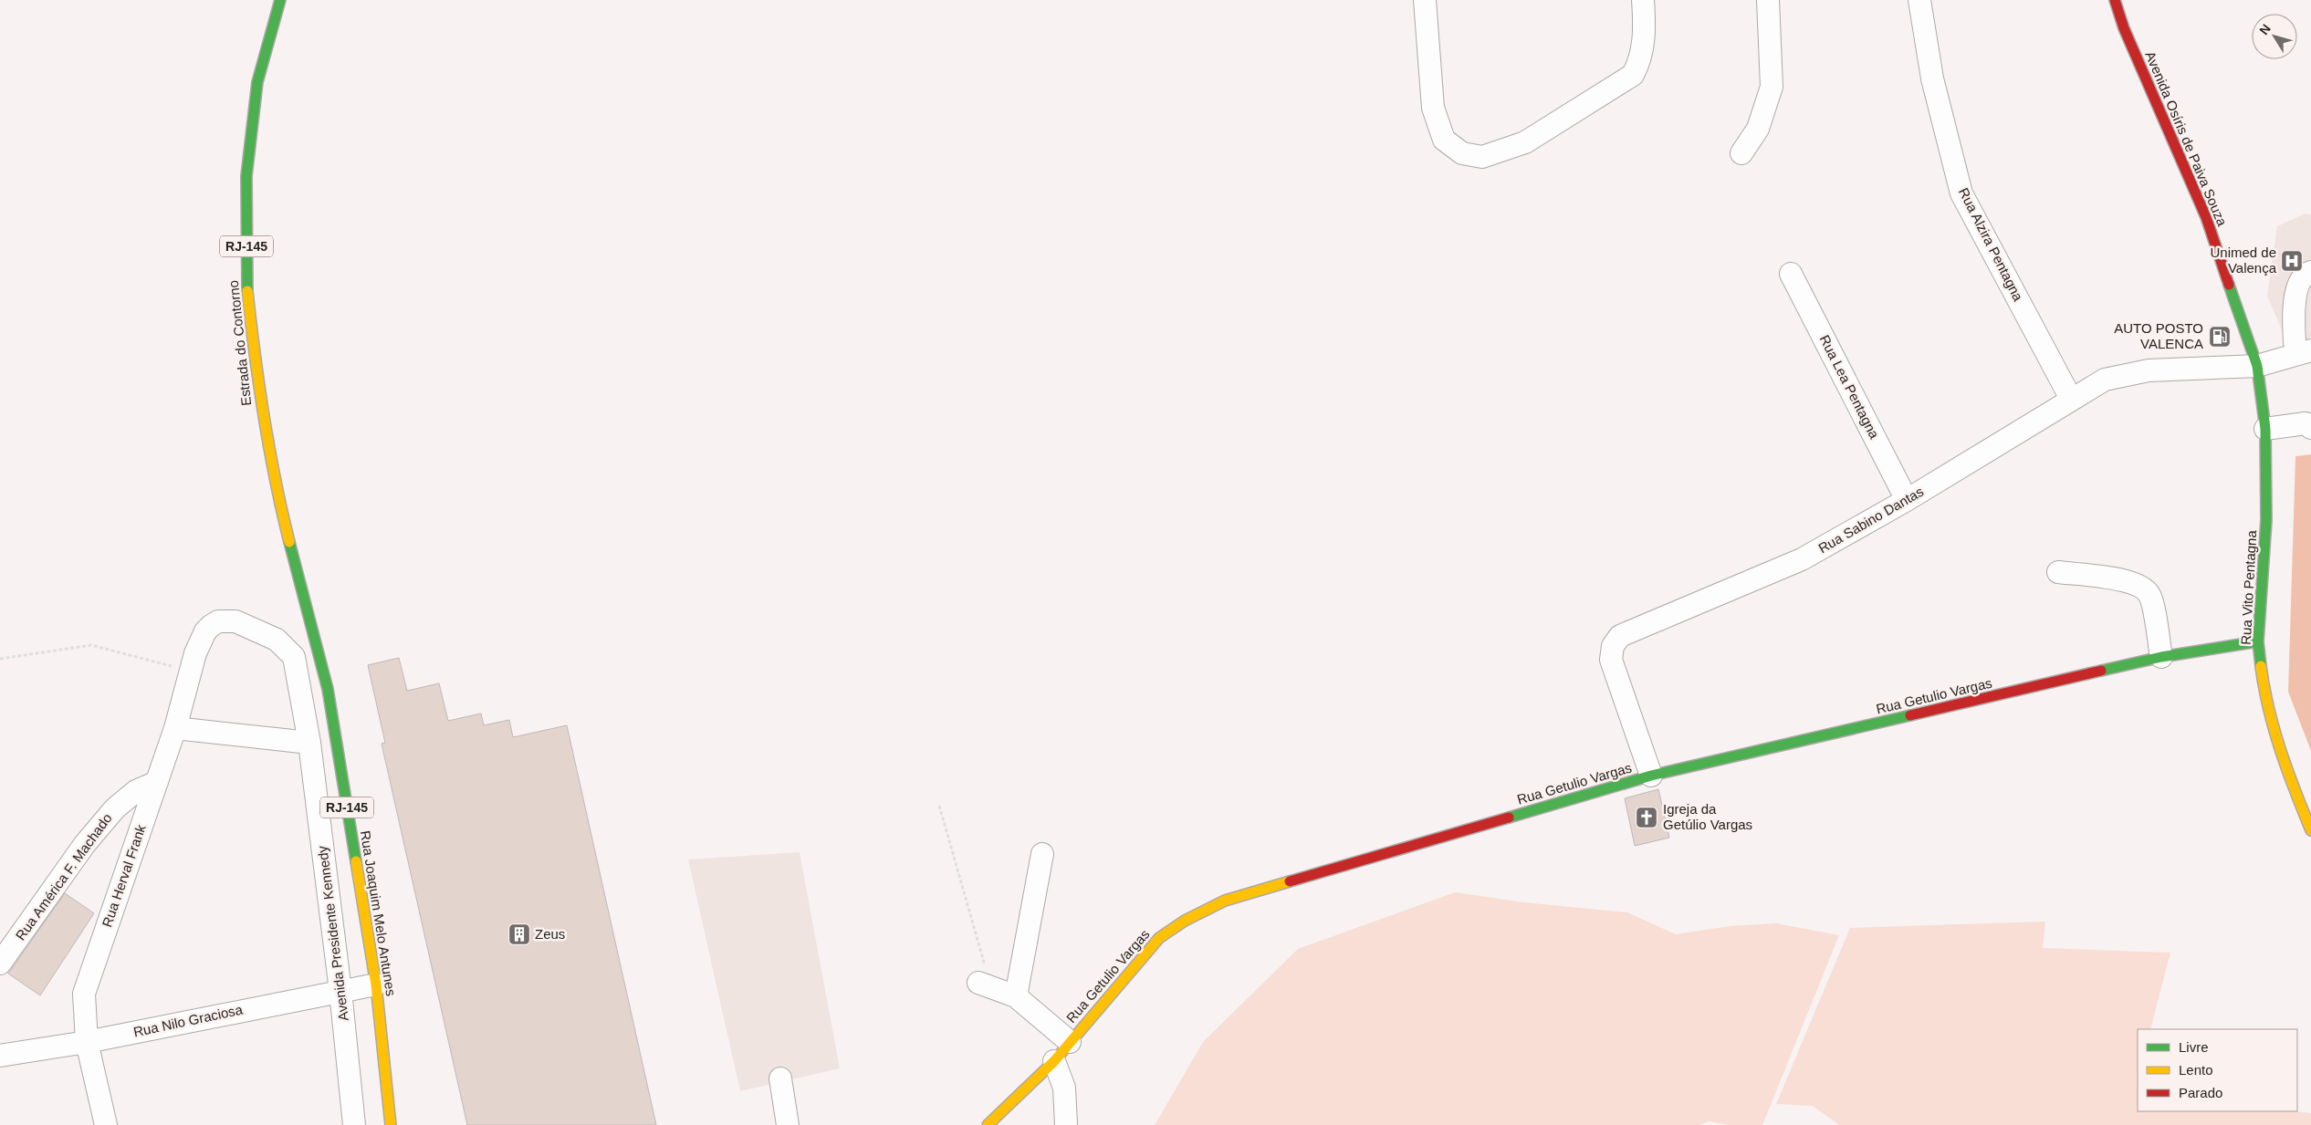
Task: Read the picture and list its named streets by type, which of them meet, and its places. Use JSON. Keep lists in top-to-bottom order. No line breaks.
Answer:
{"streets":{"street":["Avenida Osíris de Paiva Souza","Rua Alzira Pentagna","RJ-145","Estrada do Contorno","Rua Lea Pentagna","Rua Sabino Dantas","Rua Vito Pentagna","Rua Getulio Vargas","Rua Herval Frank","Rua América F. Machado","Rua Joaquim Melo Antunes","Avenida Presidente Kennedy","Rua Nilo Graciosa"]},"crossings":[["Avenida Osíris de Paiva Souza","Rua Sabino Dantas"],["Avenida Osíris de Paiva Souza","Rua Vito Pentagna"],["Rua Alzira Pentagna","Rua Sabino Dantas"],["Estrada do Contorno","Rua Joaquim Melo Antunes"],["Rua Lea Pentagna","Rua Sabino Dantas"],["Rua Sabino Dantas","Rua Vito Pentagna"],["Rua Sabino Dantas","Rua Getulio Vargas"],["Rua Vito Pentagna","Rua Getulio Vargas"],["Rua Herval Frank","Rua América F. Machado"],["Rua Herval Frank","Avenida Presidente Kennedy"],["Rua Herval Frank","Rua Nilo Graciosa"],["Rua Joaquim Melo Antunes","Rua Nilo Graciosa"],["Avenida Presidente Kennedy","Rua Nilo Graciosa"]],"places":{"hospital":["Unimed de Valença"],"fuel station":["AUTO POSTO VALENCA"],"church":["Igreja da Getúlio Vargas"],"building":["Zeus"]},"legend":["Livre","Lento","Parado"],"north":"top left"}
